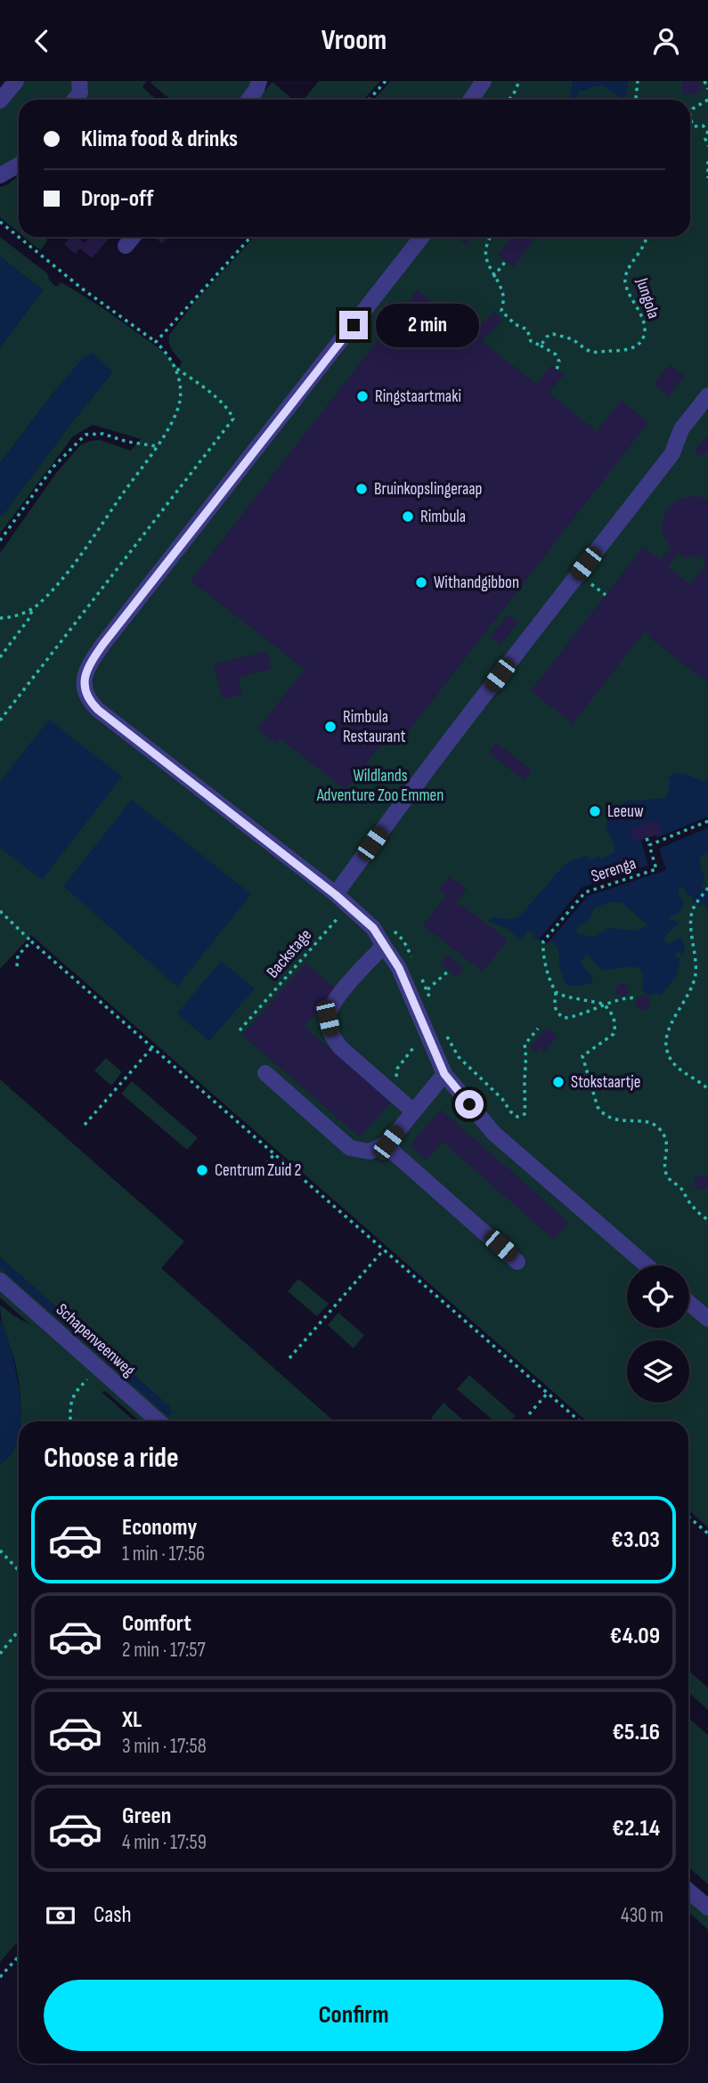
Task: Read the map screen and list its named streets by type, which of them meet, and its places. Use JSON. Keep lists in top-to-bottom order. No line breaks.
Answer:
{"streets":{"street":["Schapenveenweg"],"path":["Jungola","Serenga","Backstage"]},"parks":["Wildlands Adventure Zoo Emmen"],"places":["Ringstaartmaki","Bruinkopslingeraap","Rimbula","Withandgibbon","Rimbula Restaurant","Leeuw","Stokstaartje","Centrum Zuid 2"],"page":{"header":"Vroom","banner":["Klima food & drinks","Drop-off"],"bubble":"2 min","heading":"Choose a ride","list":[{"name":"Economy","note":"1 min · 17:56","value":"€3.03"},{"name":"Comfort","note":"2 min · 17:57","value":"€4.09"},{"name":"XL","note":"3 min · 17:58","value":"€5.16"},{"name":"Green","note":"4 min · 17:59","value":"€2.14"}],"pay":["Cash","430 m"],"buttons":"Confirm"}}
